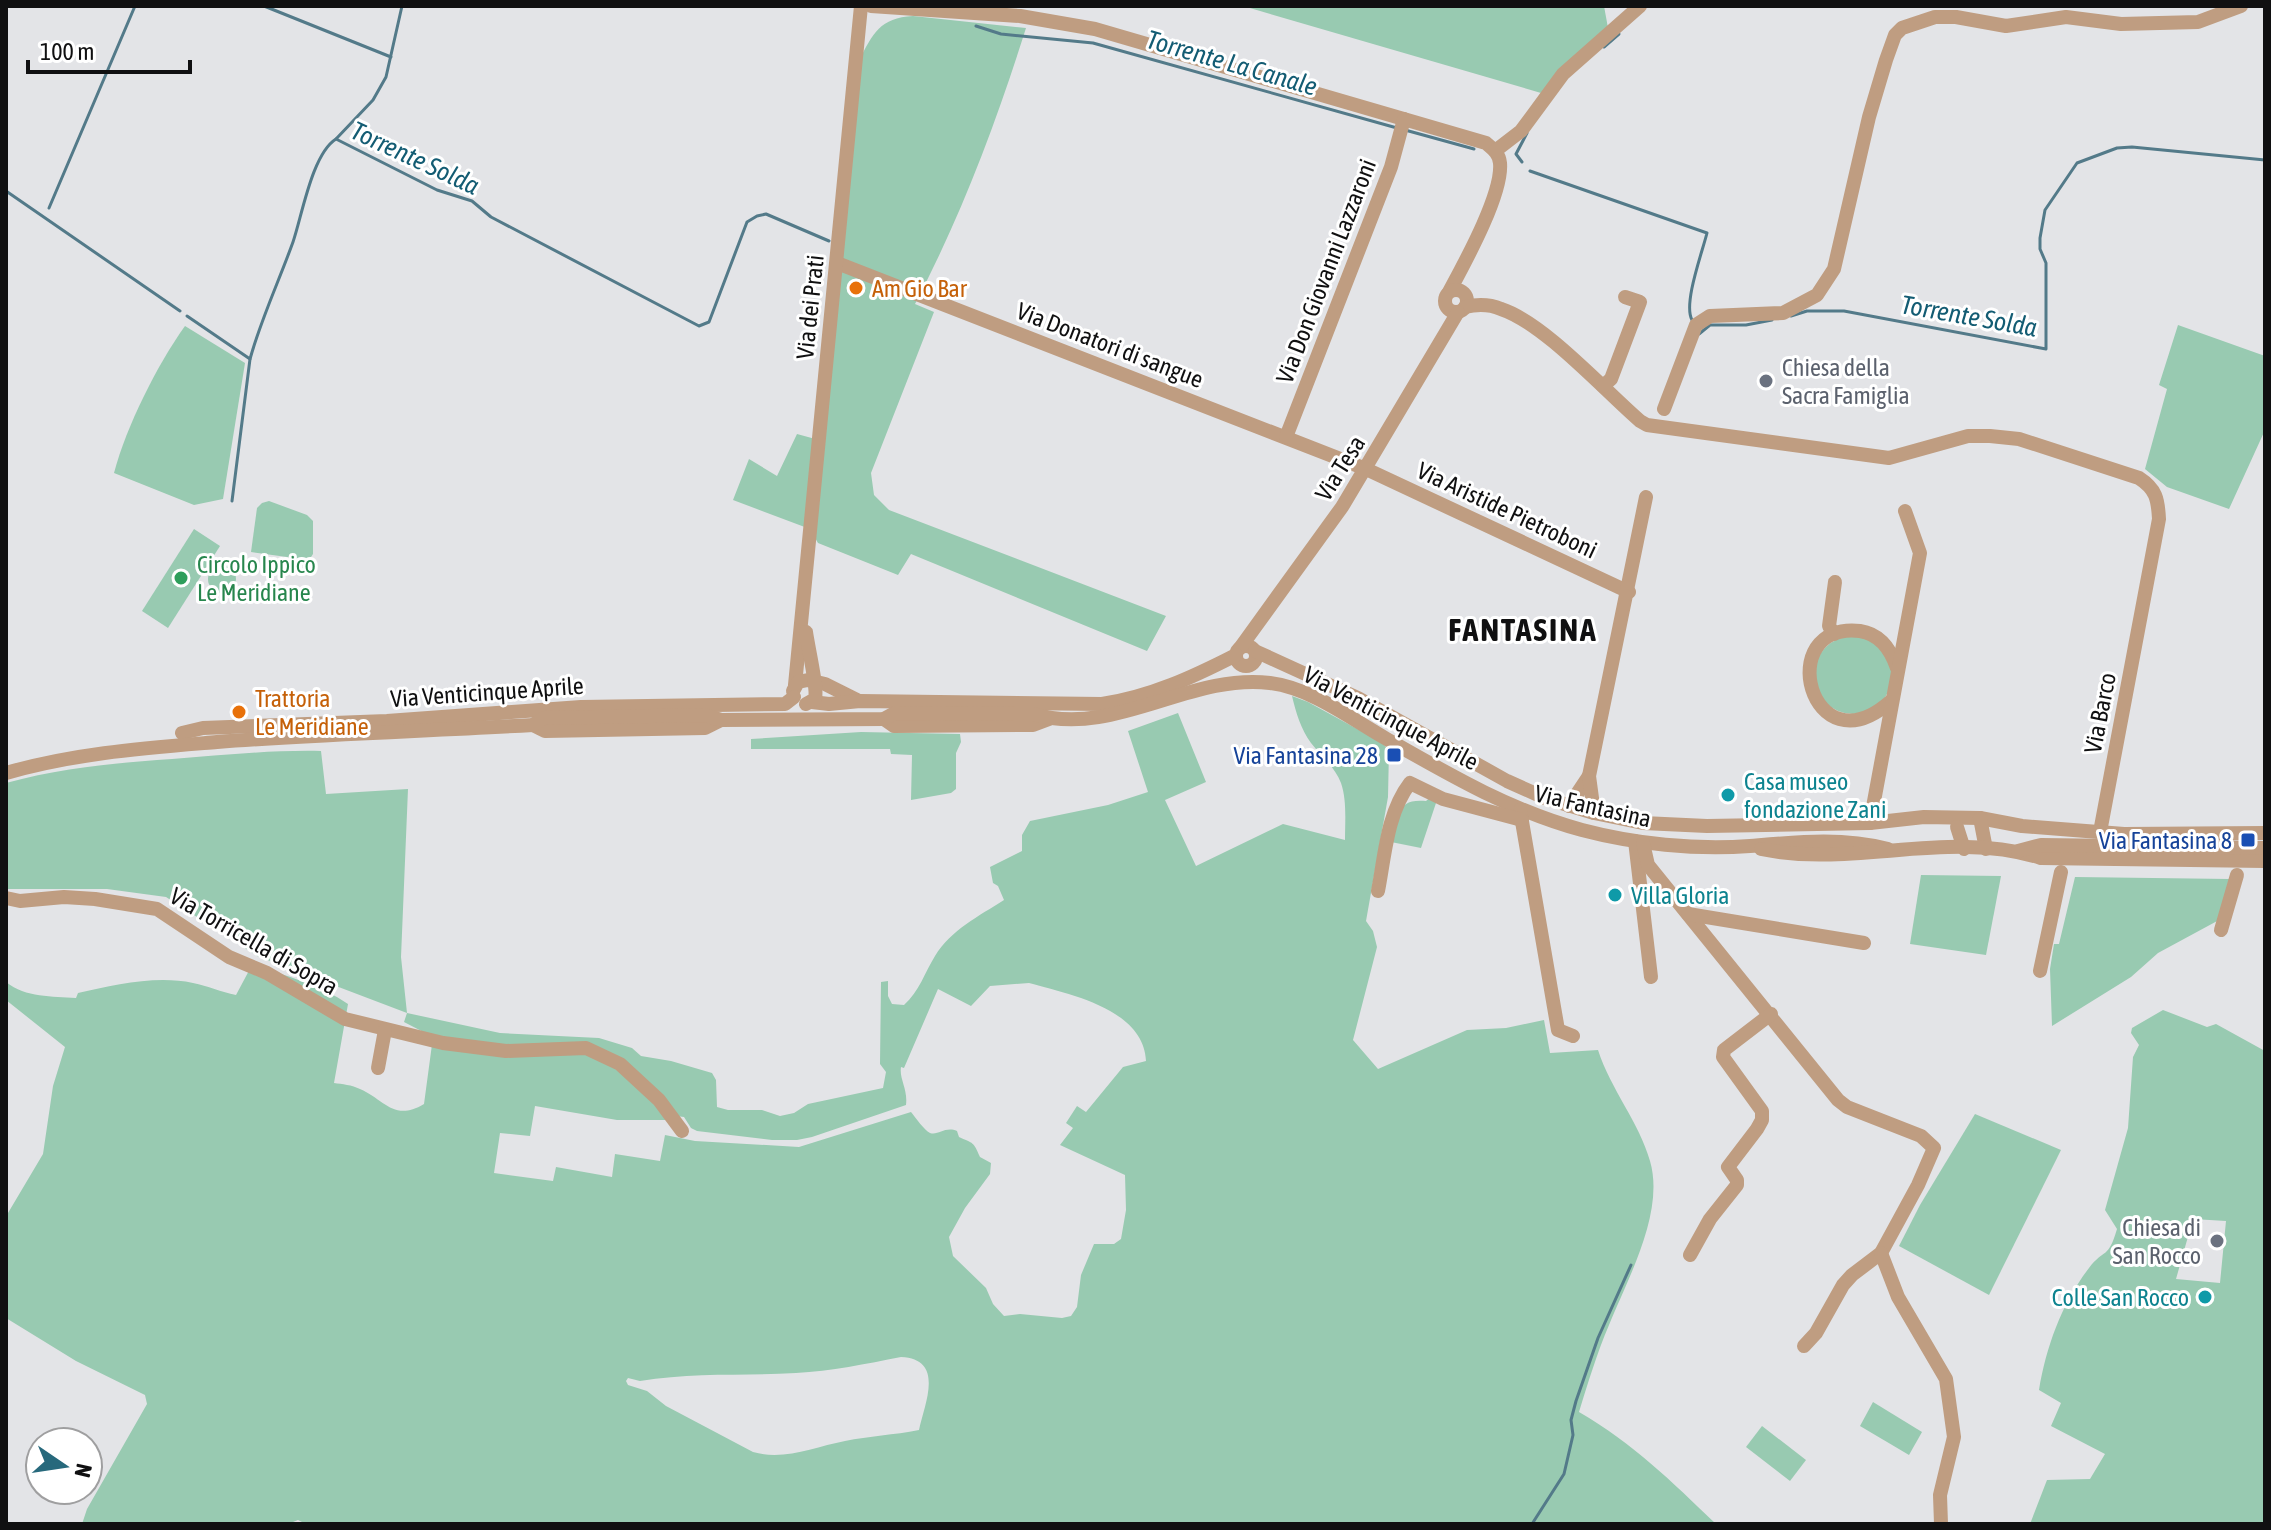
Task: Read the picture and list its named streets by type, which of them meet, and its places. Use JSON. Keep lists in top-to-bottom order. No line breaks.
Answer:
{"streets":{"street":["Via Don Giovanni Lazzaroni","Via dei Prati","Via Donatori di sangue","Via Tesa","Via Aristide Pietroboni","Via Venticinque Aprile","Via Barco","Via Fantasina","Via Torricella di Sopra"]},"crossings":[["Via Don Giovanni Lazzaroni","Via Donatori di sangue"],["Via dei Prati","Via Donatori di sangue"],["Via dei Prati","Via Venticinque Aprile"],["Via Donatori di sangue","Via Tesa"],["Via Donatori di sangue","Via Aristide Pietroboni"],["Via Tesa","Via Aristide Pietroboni"],["Via Tesa","Via Venticinque Aprile"],["Via Tesa","Via Fantasina"],["Via Venticinque Aprile","Via Fantasina"]],"districts":["FANTASINA"],"water":["Torrente La Canale","Torrente Solda"],"places":{"other":["Am Gio Bar","Chiesa della Sacra Famiglia","Circolo Ippico Le Meridiane","Trattoria Le Meridiane","Casa museo fondazione Zani","Villa Gloria","Chiesa di San Rocco","Colle San Rocco"],"transit":["Via Fantasina 28","Via Fantasina 8"]},"scale_bar":"100 m","north":"right"}
